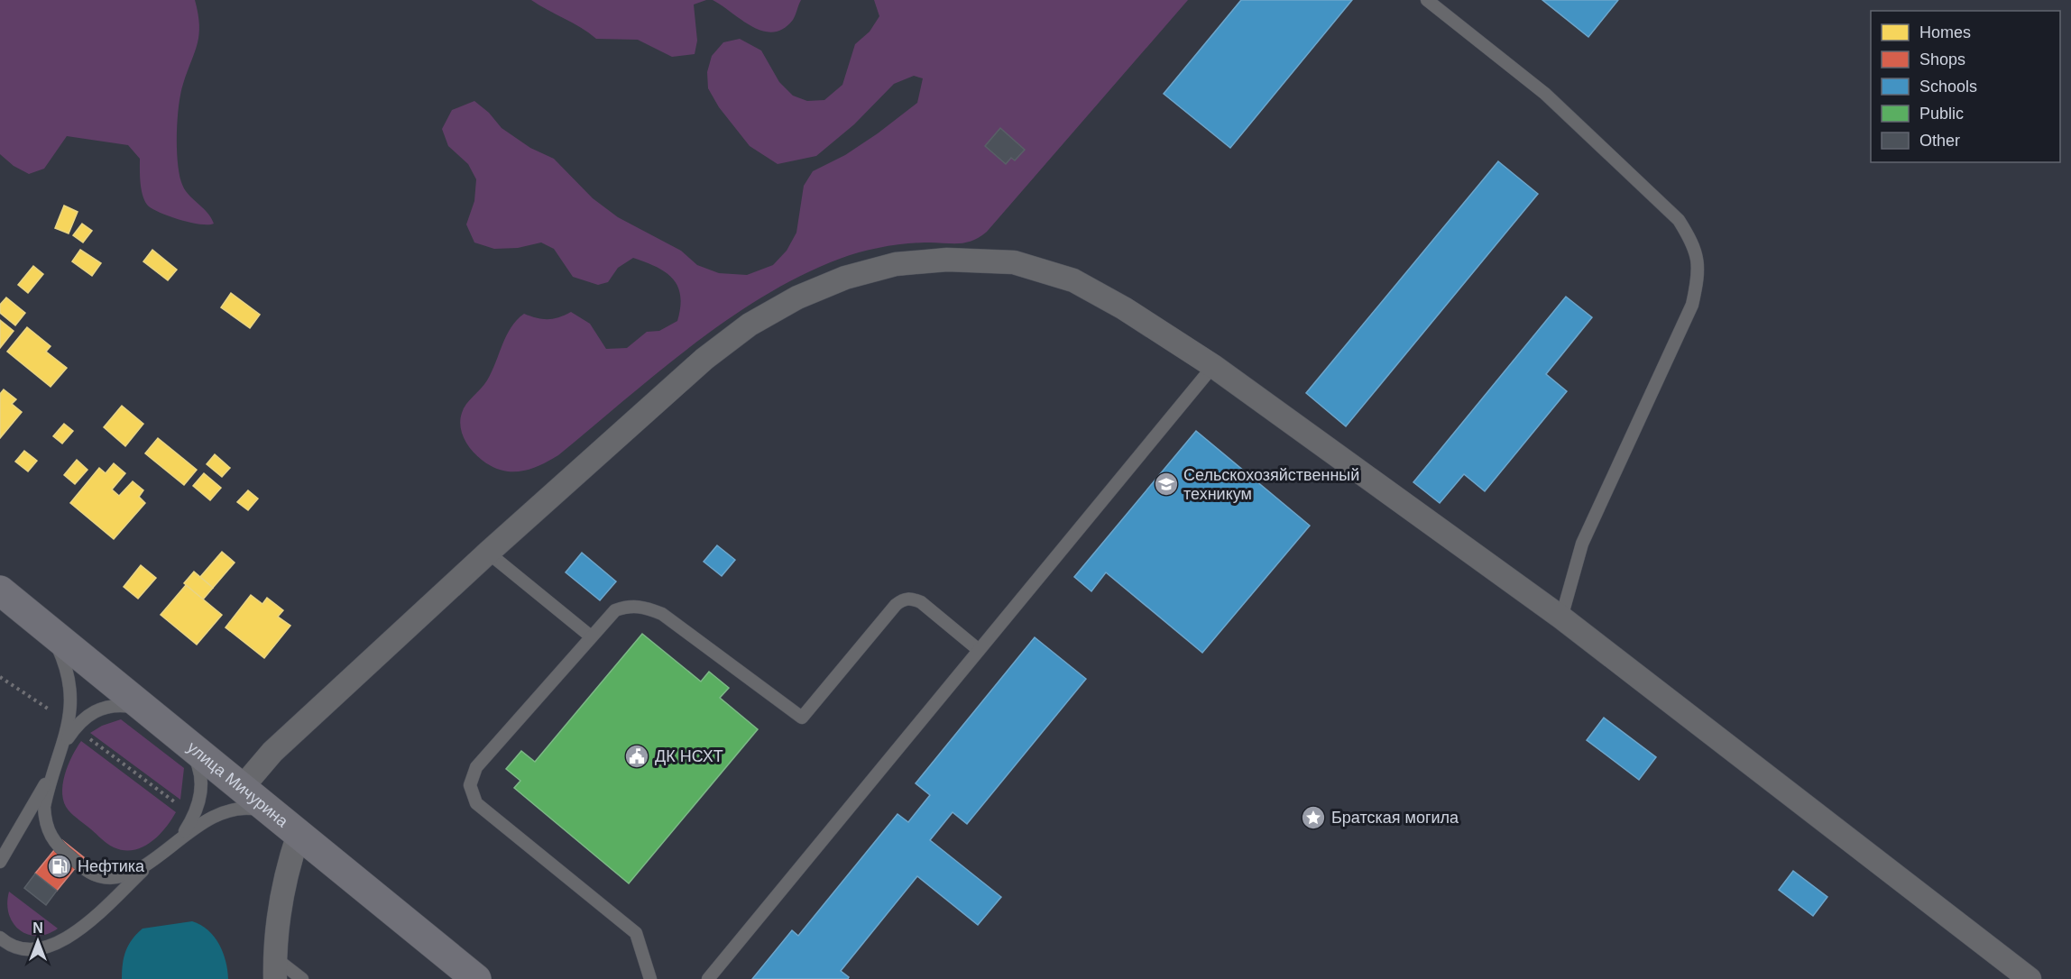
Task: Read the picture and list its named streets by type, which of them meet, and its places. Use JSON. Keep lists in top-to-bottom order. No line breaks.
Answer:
{"streets":{"main road":["улица Мичурина"]},"places":{"school or university":["Сельскохозяйственный техникум"],"public building":["ДК НСХТ"],"place":["Братская могила"],"fuel station":["Нефтика"]},"legend":["Homes","Shops","Schools","Public","Other"],"north":"top"}
